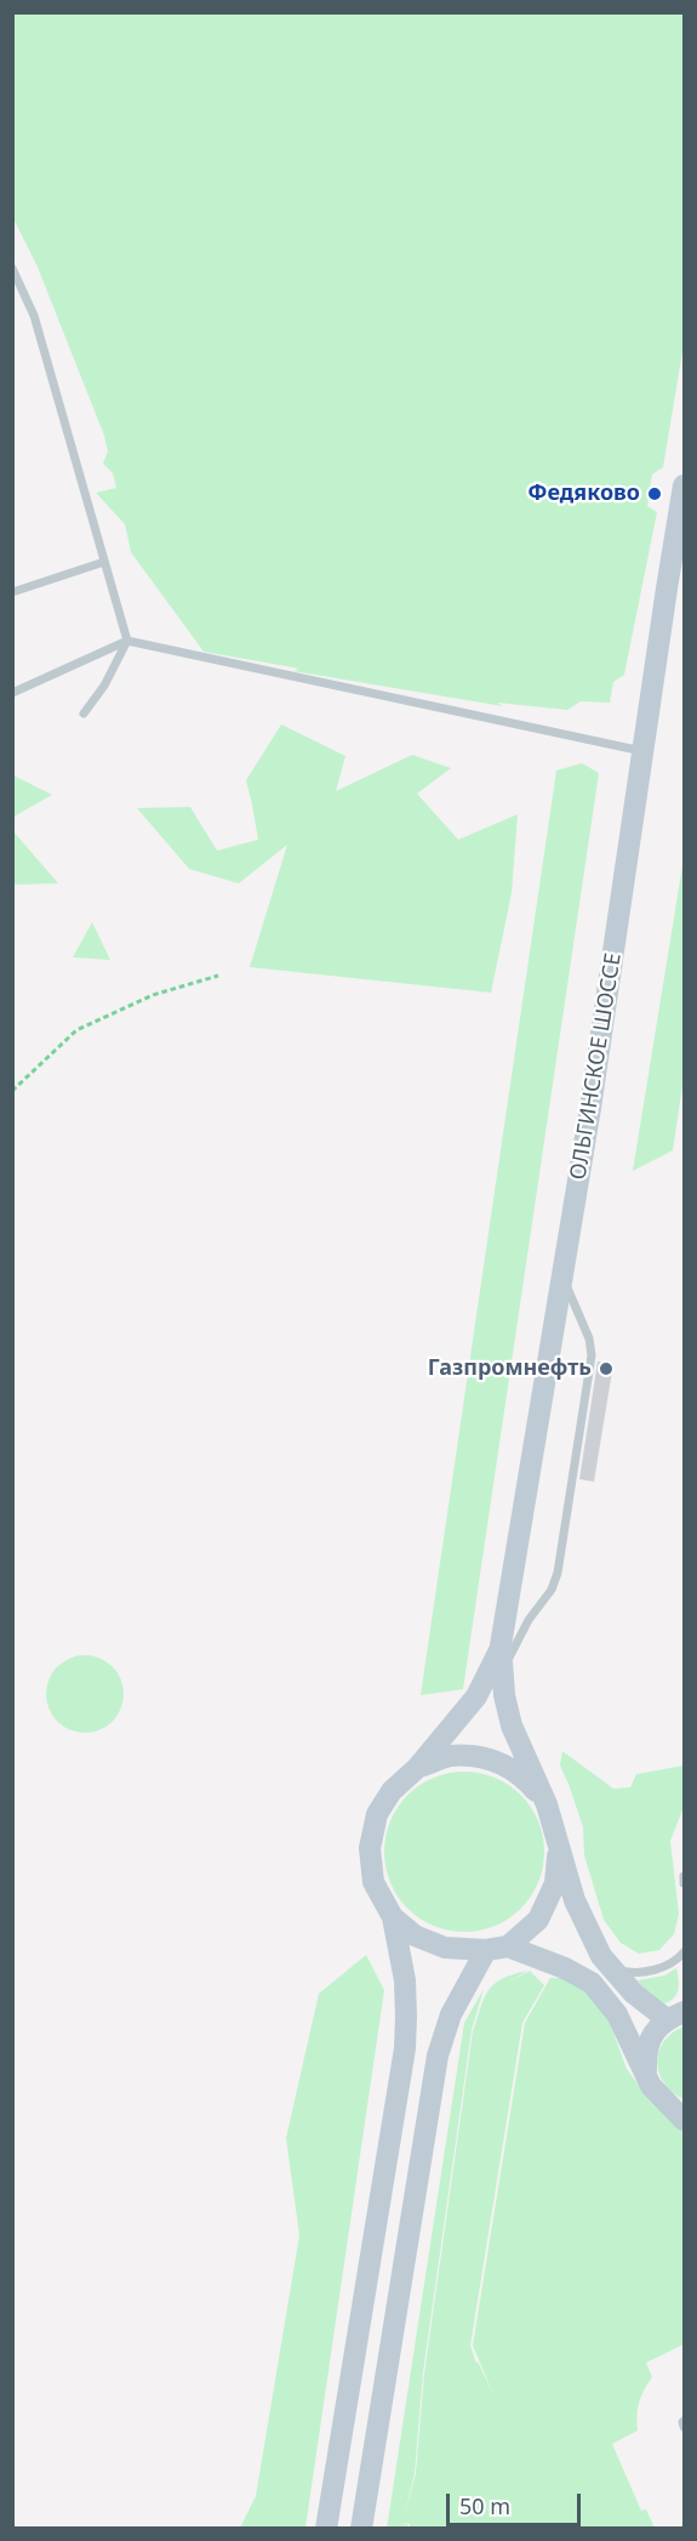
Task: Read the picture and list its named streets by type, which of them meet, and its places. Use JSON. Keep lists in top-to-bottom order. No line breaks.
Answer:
{"streets":{"main road":["ОЛЬГИНСКОЕ ШОССЕ"]},"places":["Федяково","Газпромнефть"],"scale_bar":"50 m"}
